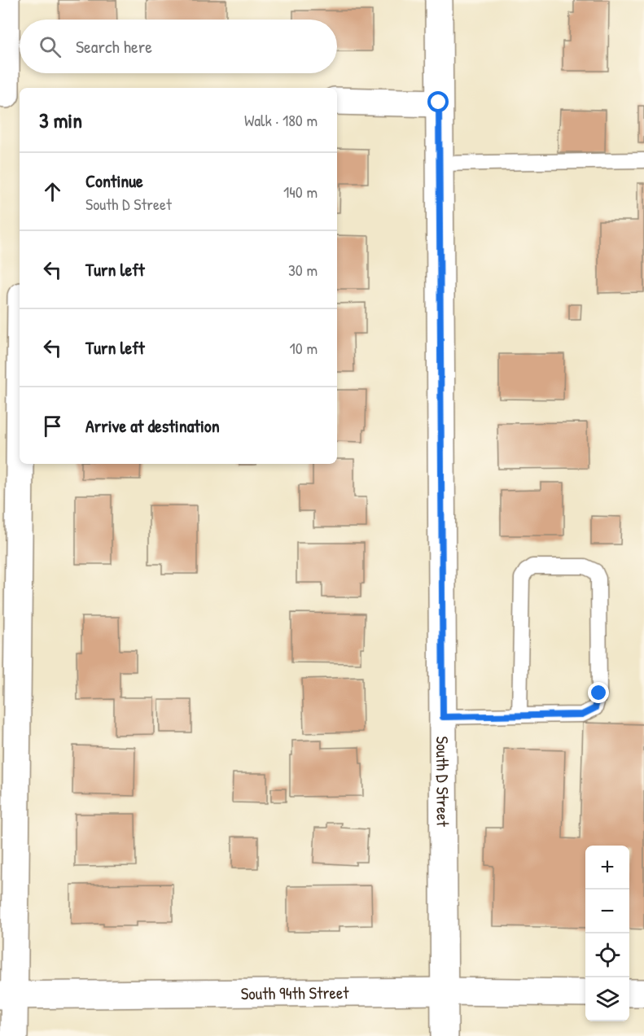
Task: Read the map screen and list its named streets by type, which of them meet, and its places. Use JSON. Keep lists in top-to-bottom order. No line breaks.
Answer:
{"streets":{"street":["South D Street","South 94th Street"]},"crossings":[["South D Street","South 94th Street"]],"page":{"search":"Search here","heading":["3 min","Walk · 180 m"],"list":[["Continue","South D Street","140 m"],["Turn left","30 m"],["Turn left","10 m"],"Arrive at destination"],"map_buttons":["+","−"]}}
